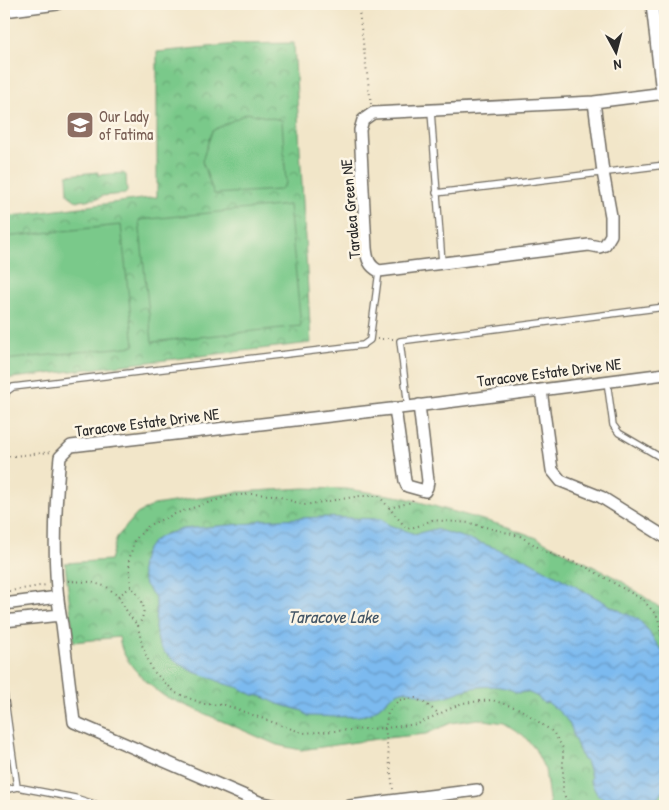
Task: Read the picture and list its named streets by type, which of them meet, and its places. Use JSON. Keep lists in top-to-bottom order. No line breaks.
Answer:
{"streets":{"street":["Taralea Green NE","Taracove Estate Drive NE"]},"water":["Taracove Lake"],"places":{"school or university":["Our Lady of Fatima"]},"north":"bottom"}
